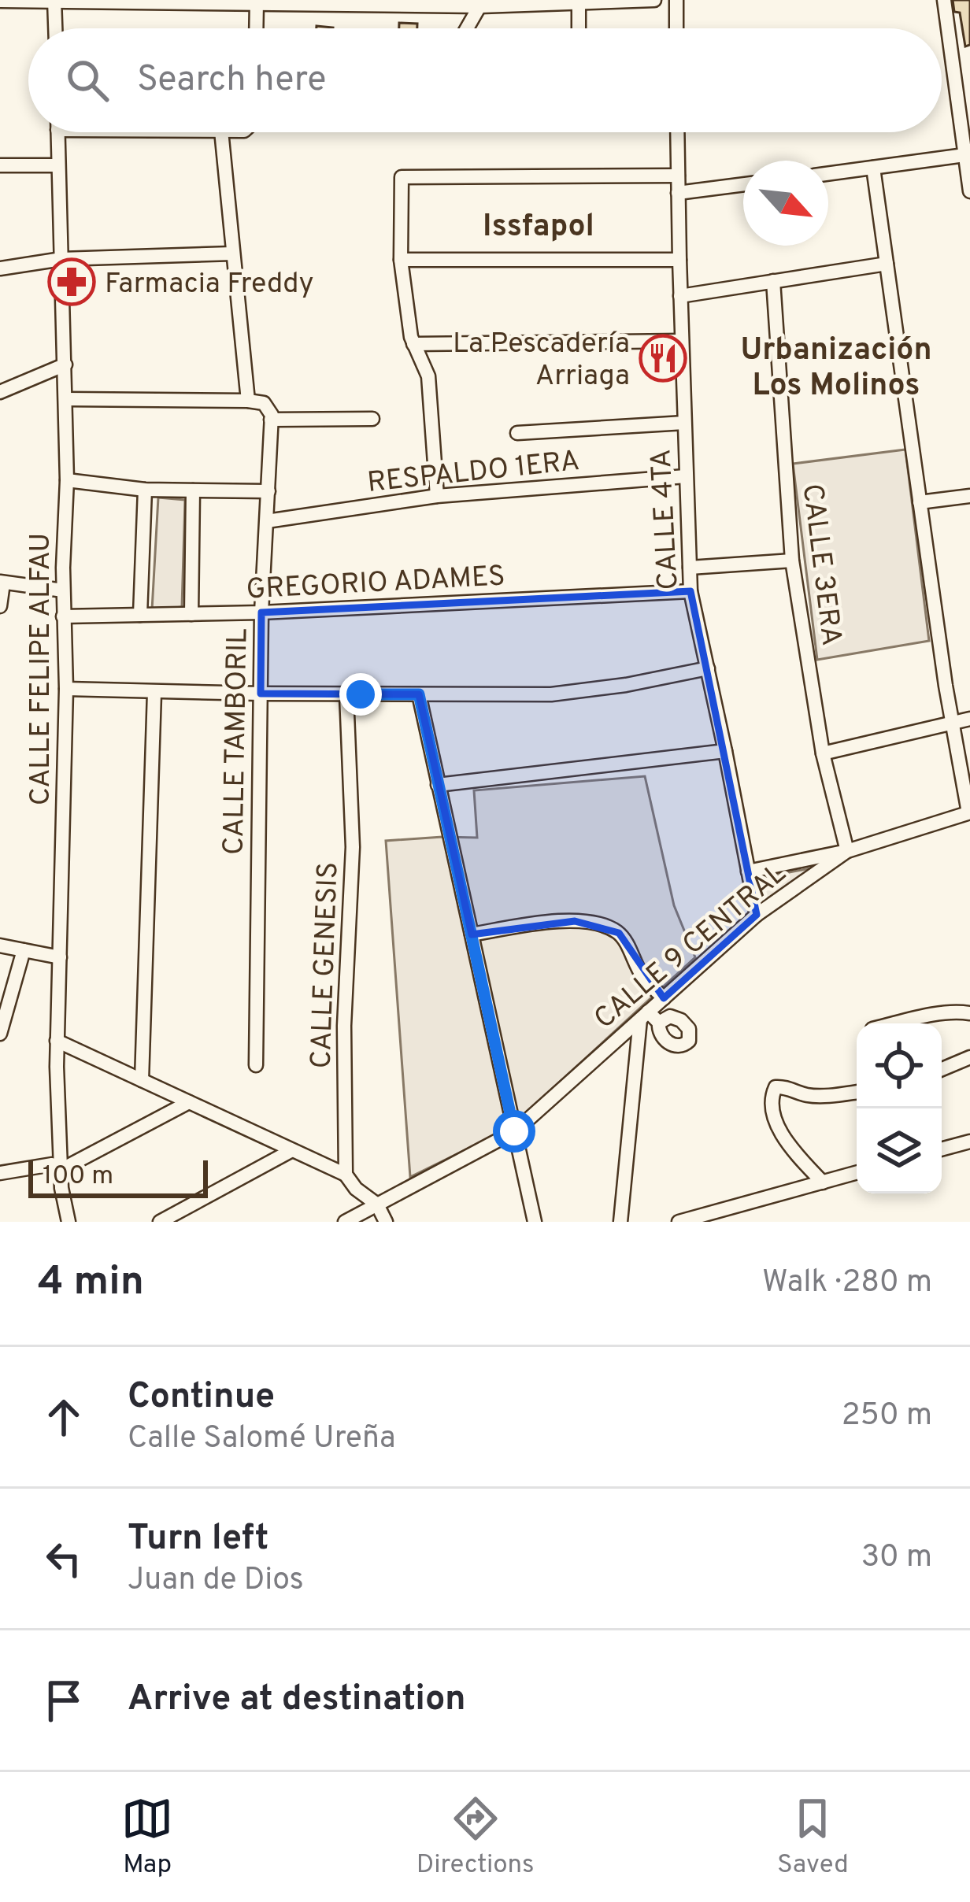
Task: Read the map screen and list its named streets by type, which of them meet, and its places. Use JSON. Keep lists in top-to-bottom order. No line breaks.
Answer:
{"streets":{"street":["RESPALDO 1ERA","CALLE 4TA","CALLE 3ERA","GREGORIO ADAMES","CALLE FELIPE ALFAU","CALLE TAMBORIL","CALLE 9 CENTRAL","CALLE GENESIS"]},"crossings":[["RESPALDO 1ERA","CALLE 4TA"],["RESPALDO 1ERA","CALLE TAMBORIL"],["CALLE 4TA","GREGORIO ADAMES"],["CALLE 4TA","CALLE 9 CENTRAL"],["CALLE 3ERA","CALLE 9 CENTRAL"],["GREGORIO ADAMES","CALLE FELIPE ALFAU"],["GREGORIO ADAMES","CALLE TAMBORIL"]],"districts":["Issfapol","Urbanización Los Molinos"],"places":{"pharmacy":["Farmacia Freddy"],"restaurant":["La Pescadería Arriaga"]},"scale_bar":"100 m","north":"bottom right","page":{"search":"Search here","scale":"100 m","heading":["4 min","Walk · 280 m"],"list":[["Continue","Calle Salomé Ureña","250 m"],["Turn left","Juan de Dios","30 m"],"Arrive at destination"],"nav":["Map","Directions","Saved"]}}
